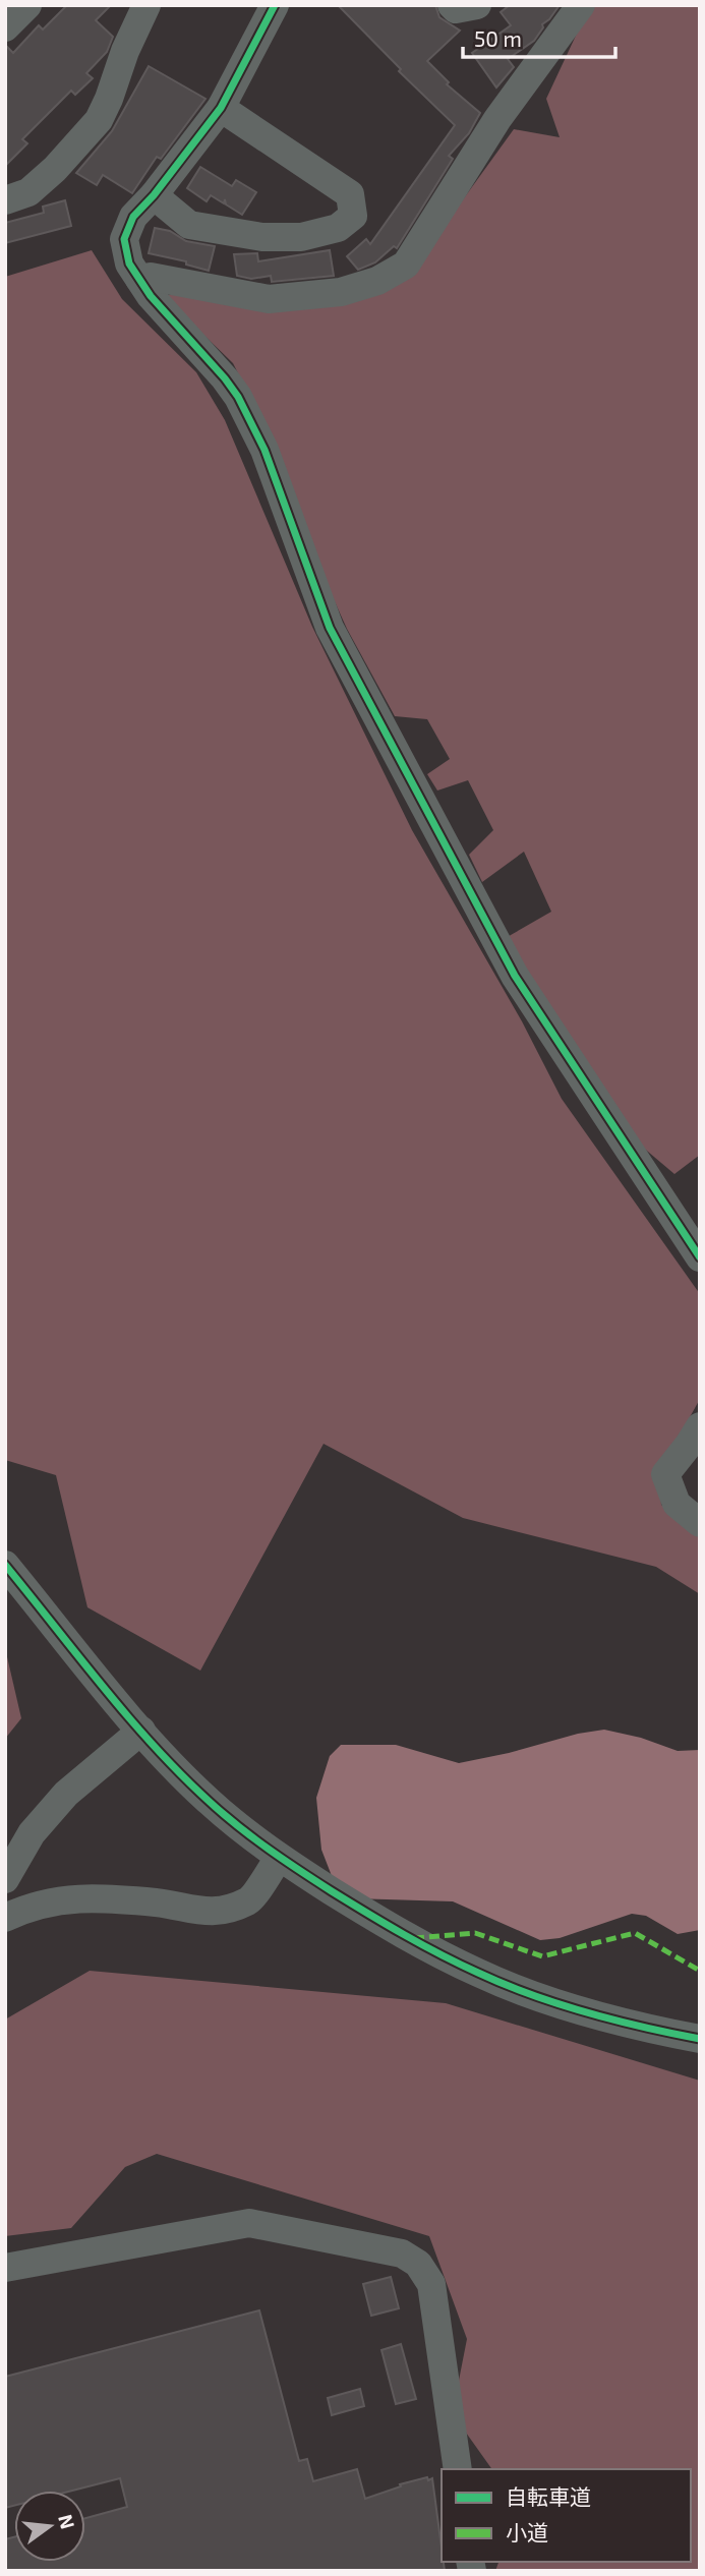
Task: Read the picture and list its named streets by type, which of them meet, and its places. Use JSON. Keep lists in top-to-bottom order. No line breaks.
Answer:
{"legend":["自転車道","小道"],"scale_bar":"50 m","north":"right"}
